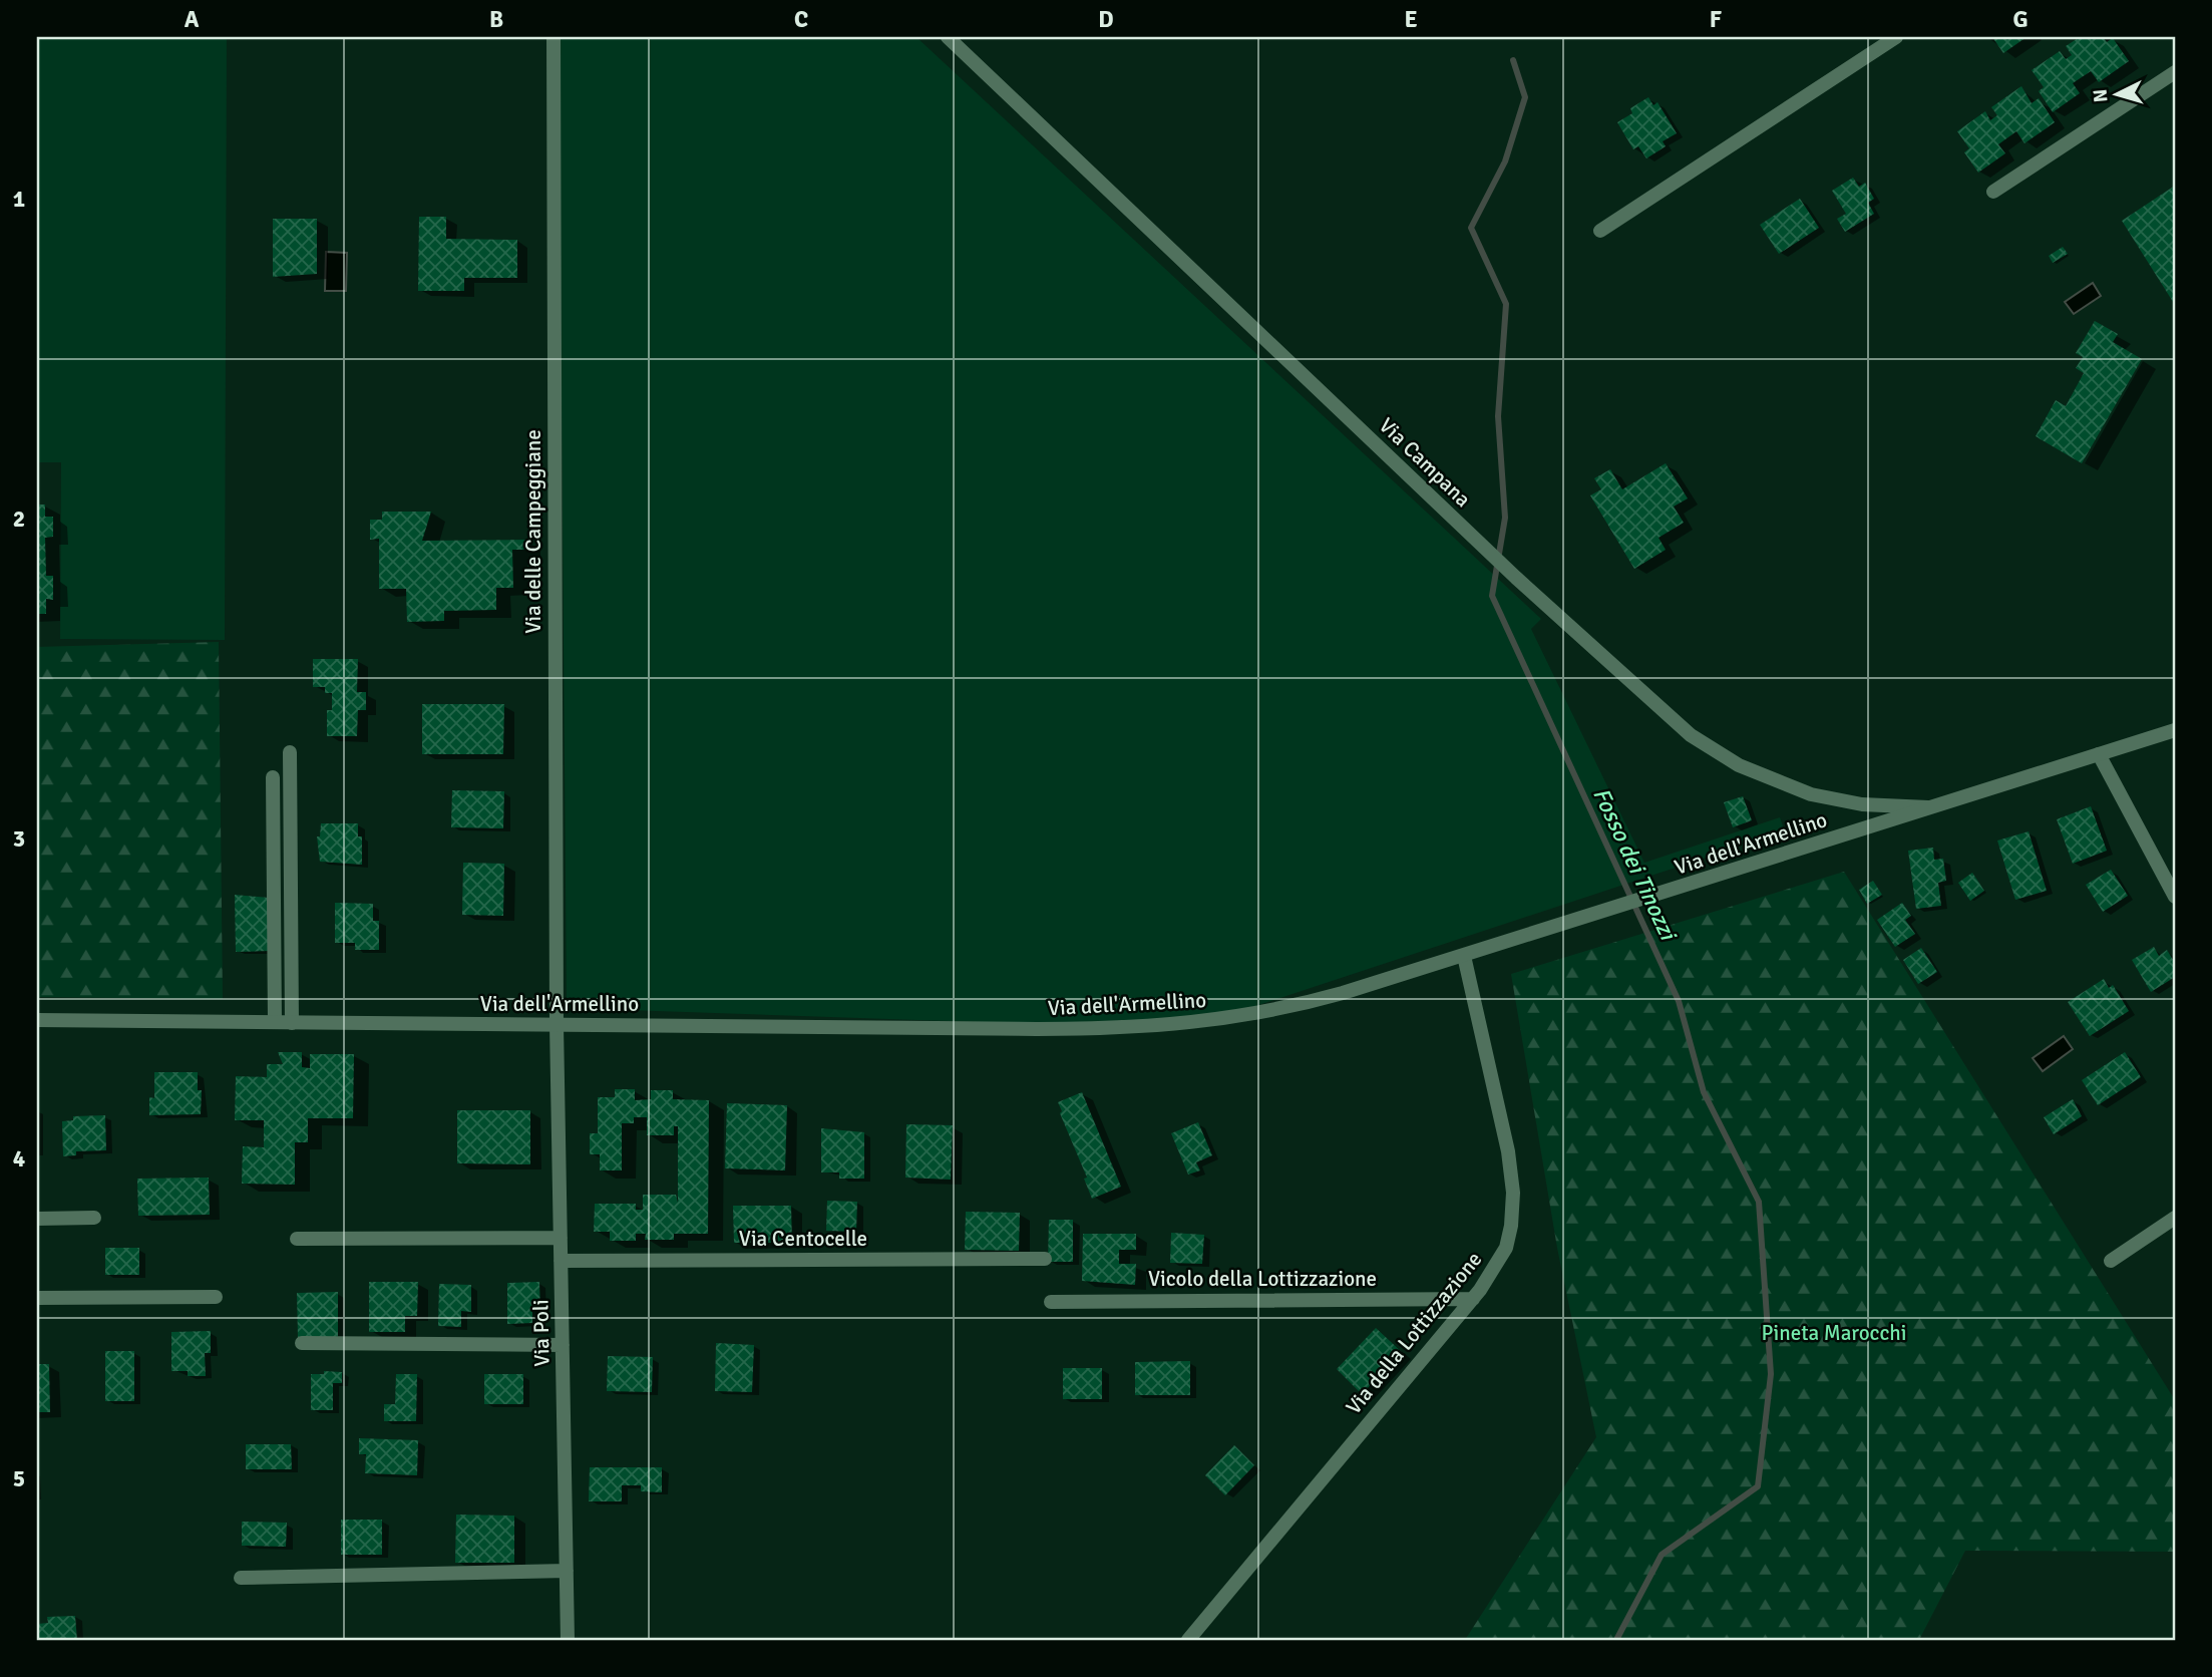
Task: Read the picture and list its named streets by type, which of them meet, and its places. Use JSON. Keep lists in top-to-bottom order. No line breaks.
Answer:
{"streets":{"street":["Via Campana","Via delle Campeggiane","Via dell'Armellino","Via Centocelle","Vicolo della Lottizzazione","Via Poli","Via della Lottizzazione"]},"crossings":[["Via Campana","Via dell'Armellino"],["Via delle Campeggiane","Via dell'Armellino"],["Via delle Campeggiane","Via Poli"],["Via dell'Armellino","Via Poli"],["Via dell'Armellino","Via della Lottizzazione"],["Via Centocelle","Via Poli"],["Vicolo della Lottizzazione","Via della Lottizzazione"]],"water":["Fosso dei Tinozzi"],"parks":["Pineta Marocchi"],"north":"left","grid":{"columns":["A","B","C","D","E","F","G"],"rows":["1","2","3","4","5"]}}
